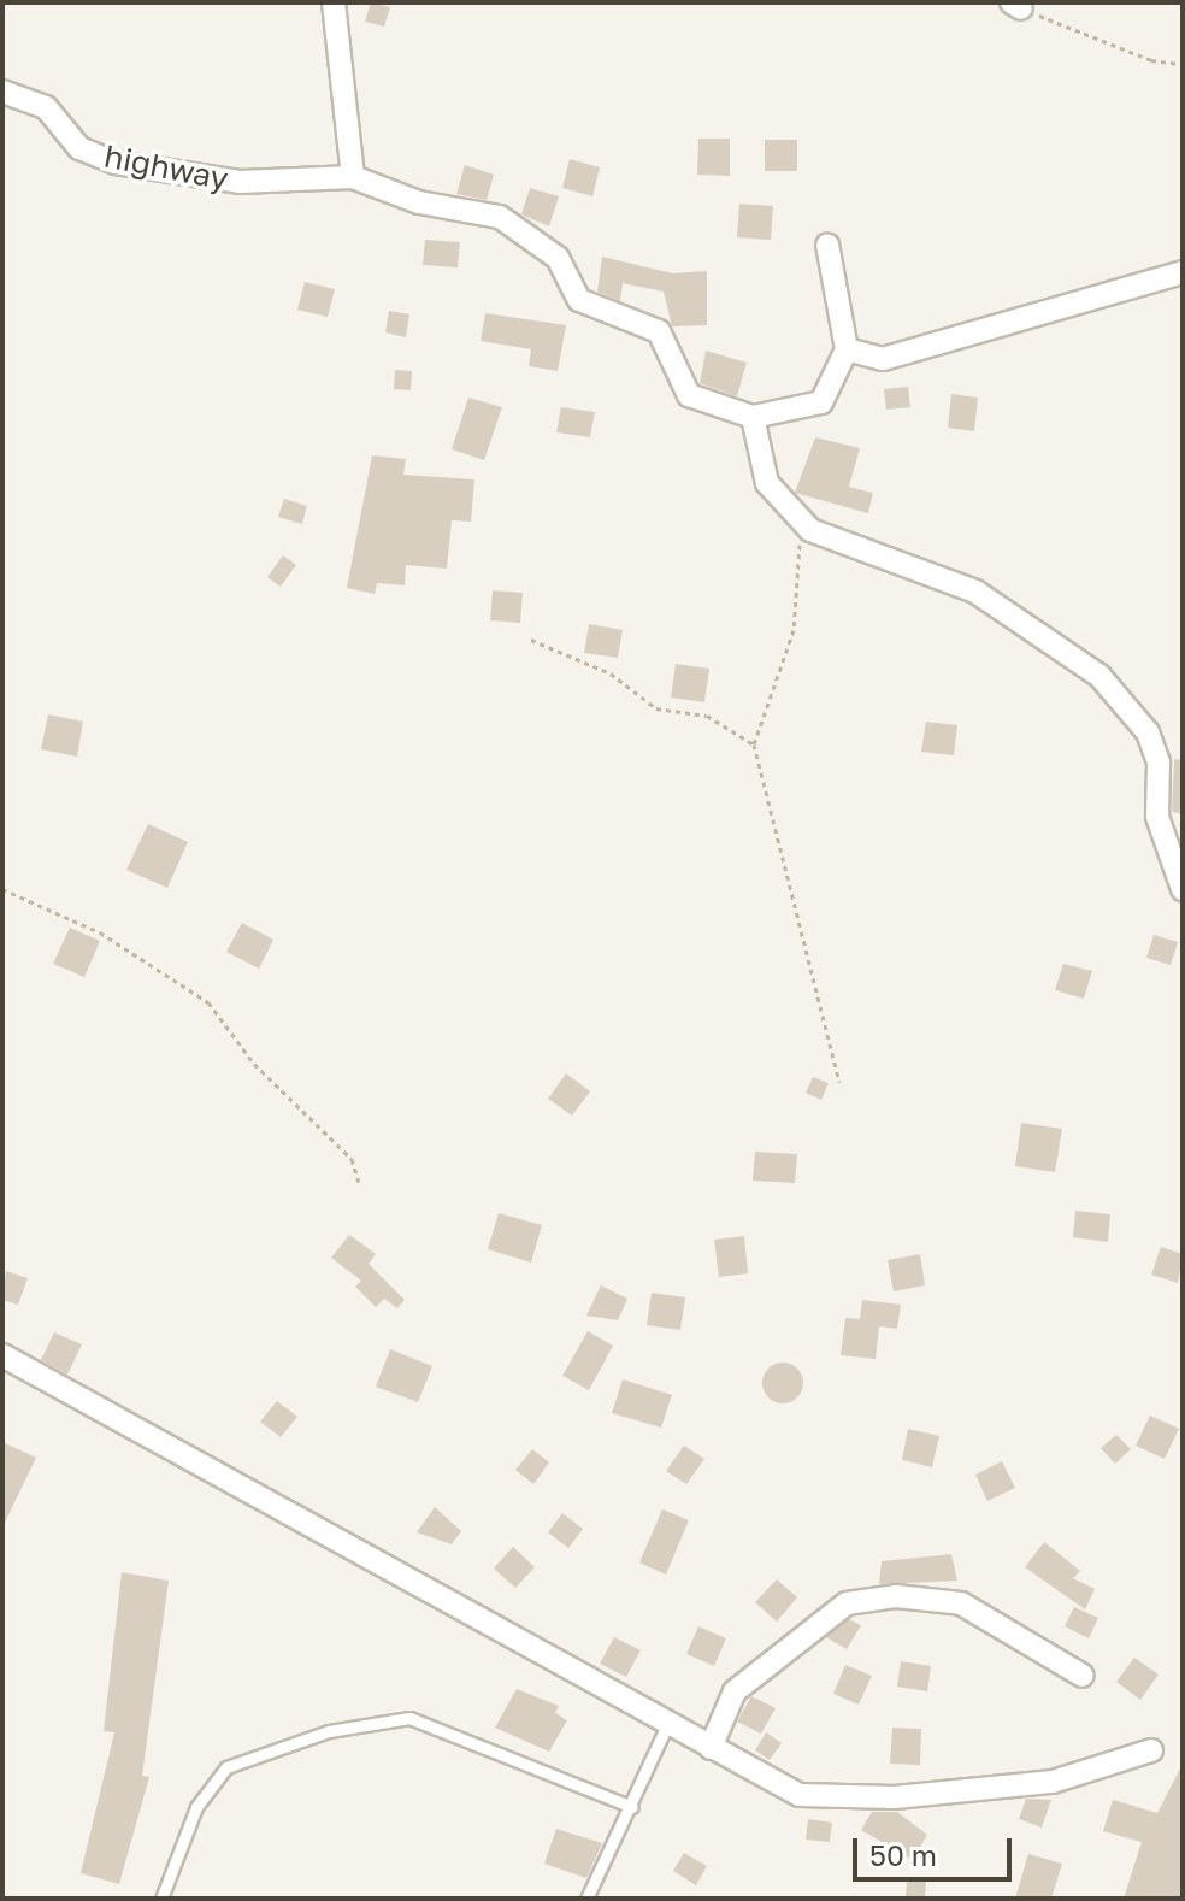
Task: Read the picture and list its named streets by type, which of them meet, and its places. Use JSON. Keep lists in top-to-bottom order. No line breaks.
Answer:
{"streets":{"street":["highway"]},"scale_bar":"50 m"}
